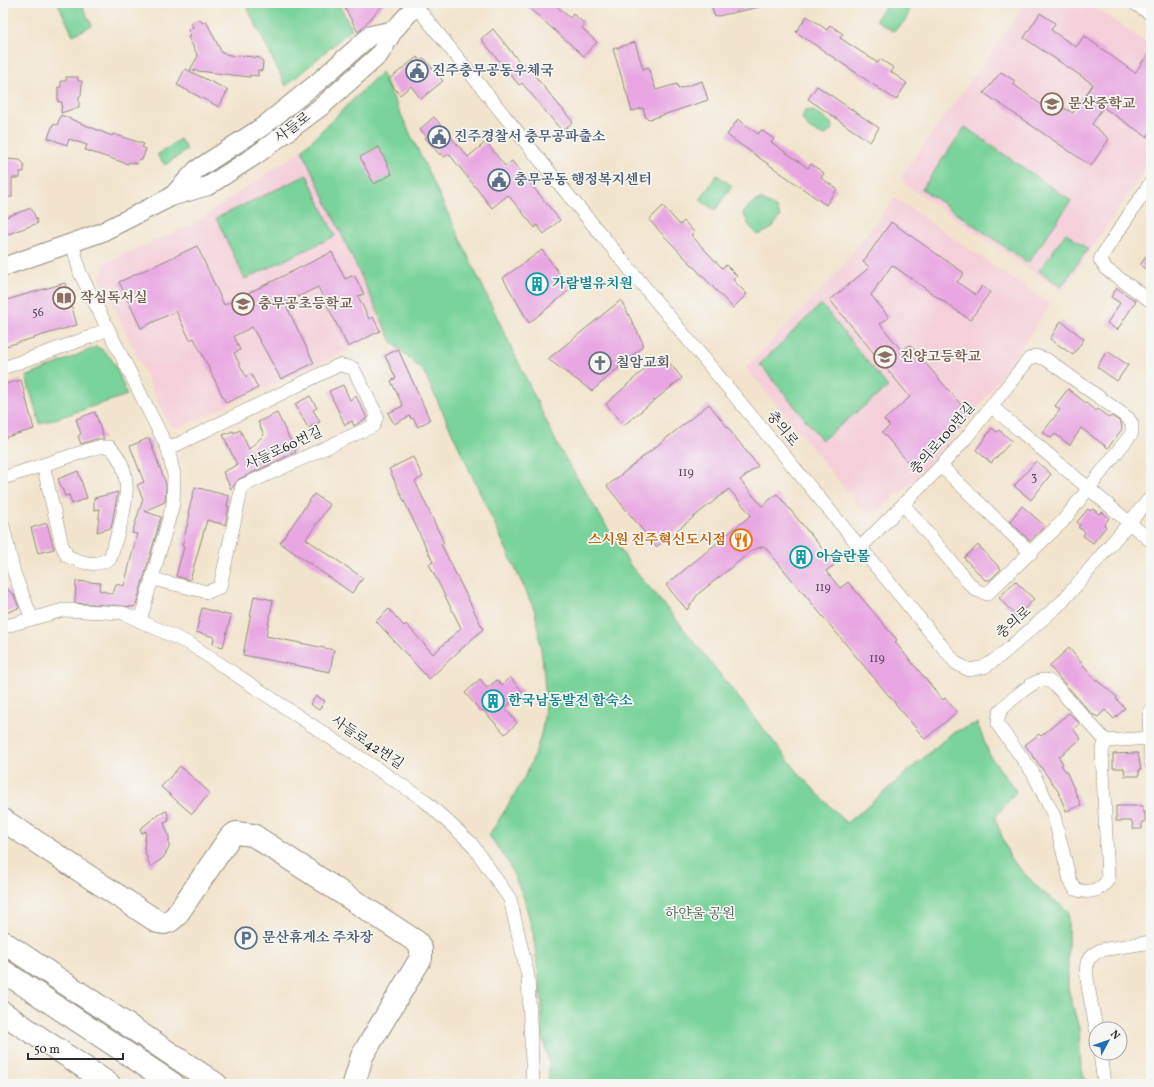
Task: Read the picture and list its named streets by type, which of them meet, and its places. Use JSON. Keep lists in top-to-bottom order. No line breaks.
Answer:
{"streets":{"street":["사들로","충의로","충의로100번길","사들로60번길","사들로42번길"]},"crossings":[["사들로","충의로"],["충의로","충의로100번길"]],"parks":["하얀울 공원"],"places":{"public building":["진주충무공동우체국","진주경찰서 충무공파출소","충무공동 행정복지센터"],"school or university":["문산중학교","충무공초등학교","진양고등학교"],"building":["가람별유치원","아슬란몰","한국남동발전 합숙소"],"library":["작심독서실"],"church":["칠암교회"],"restaurant":["스시원 진주혁신도시점"],"parking":["문산휴게소 주차장"]},"house_numbers":["56","119","3","119","119"],"scale_bar":"50 m","north":"top right"}
